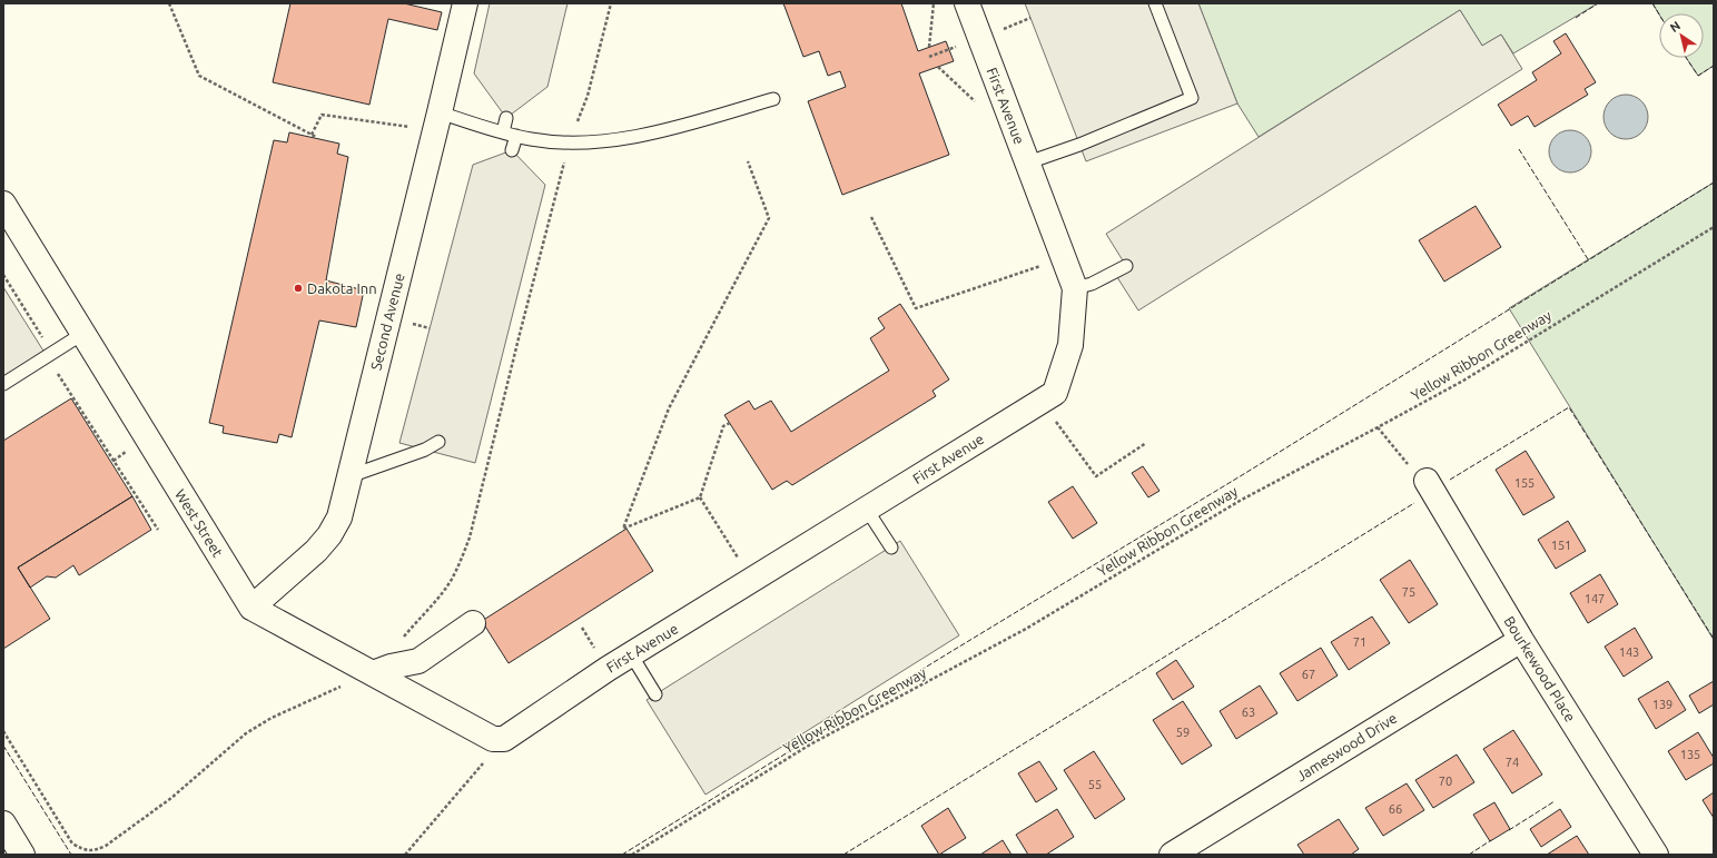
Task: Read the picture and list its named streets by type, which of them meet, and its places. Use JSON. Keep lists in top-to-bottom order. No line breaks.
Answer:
{"streets":{"street":["First Avenue","Second Avenue","West Street","Bourkewood Place","Jameswood Drive"],"path":["Yellow Ribbon Greenway"]},"crossings":[["First Avenue","West Street"],["Second Avenue","West Street"],["Bourkewood Place","Jameswood Drive"]],"places":["Dakota Inn"],"house_numbers":["155","151","75","147","71","143","67","139","63","59","135","74","70","55","66"],"north":"top left"}
